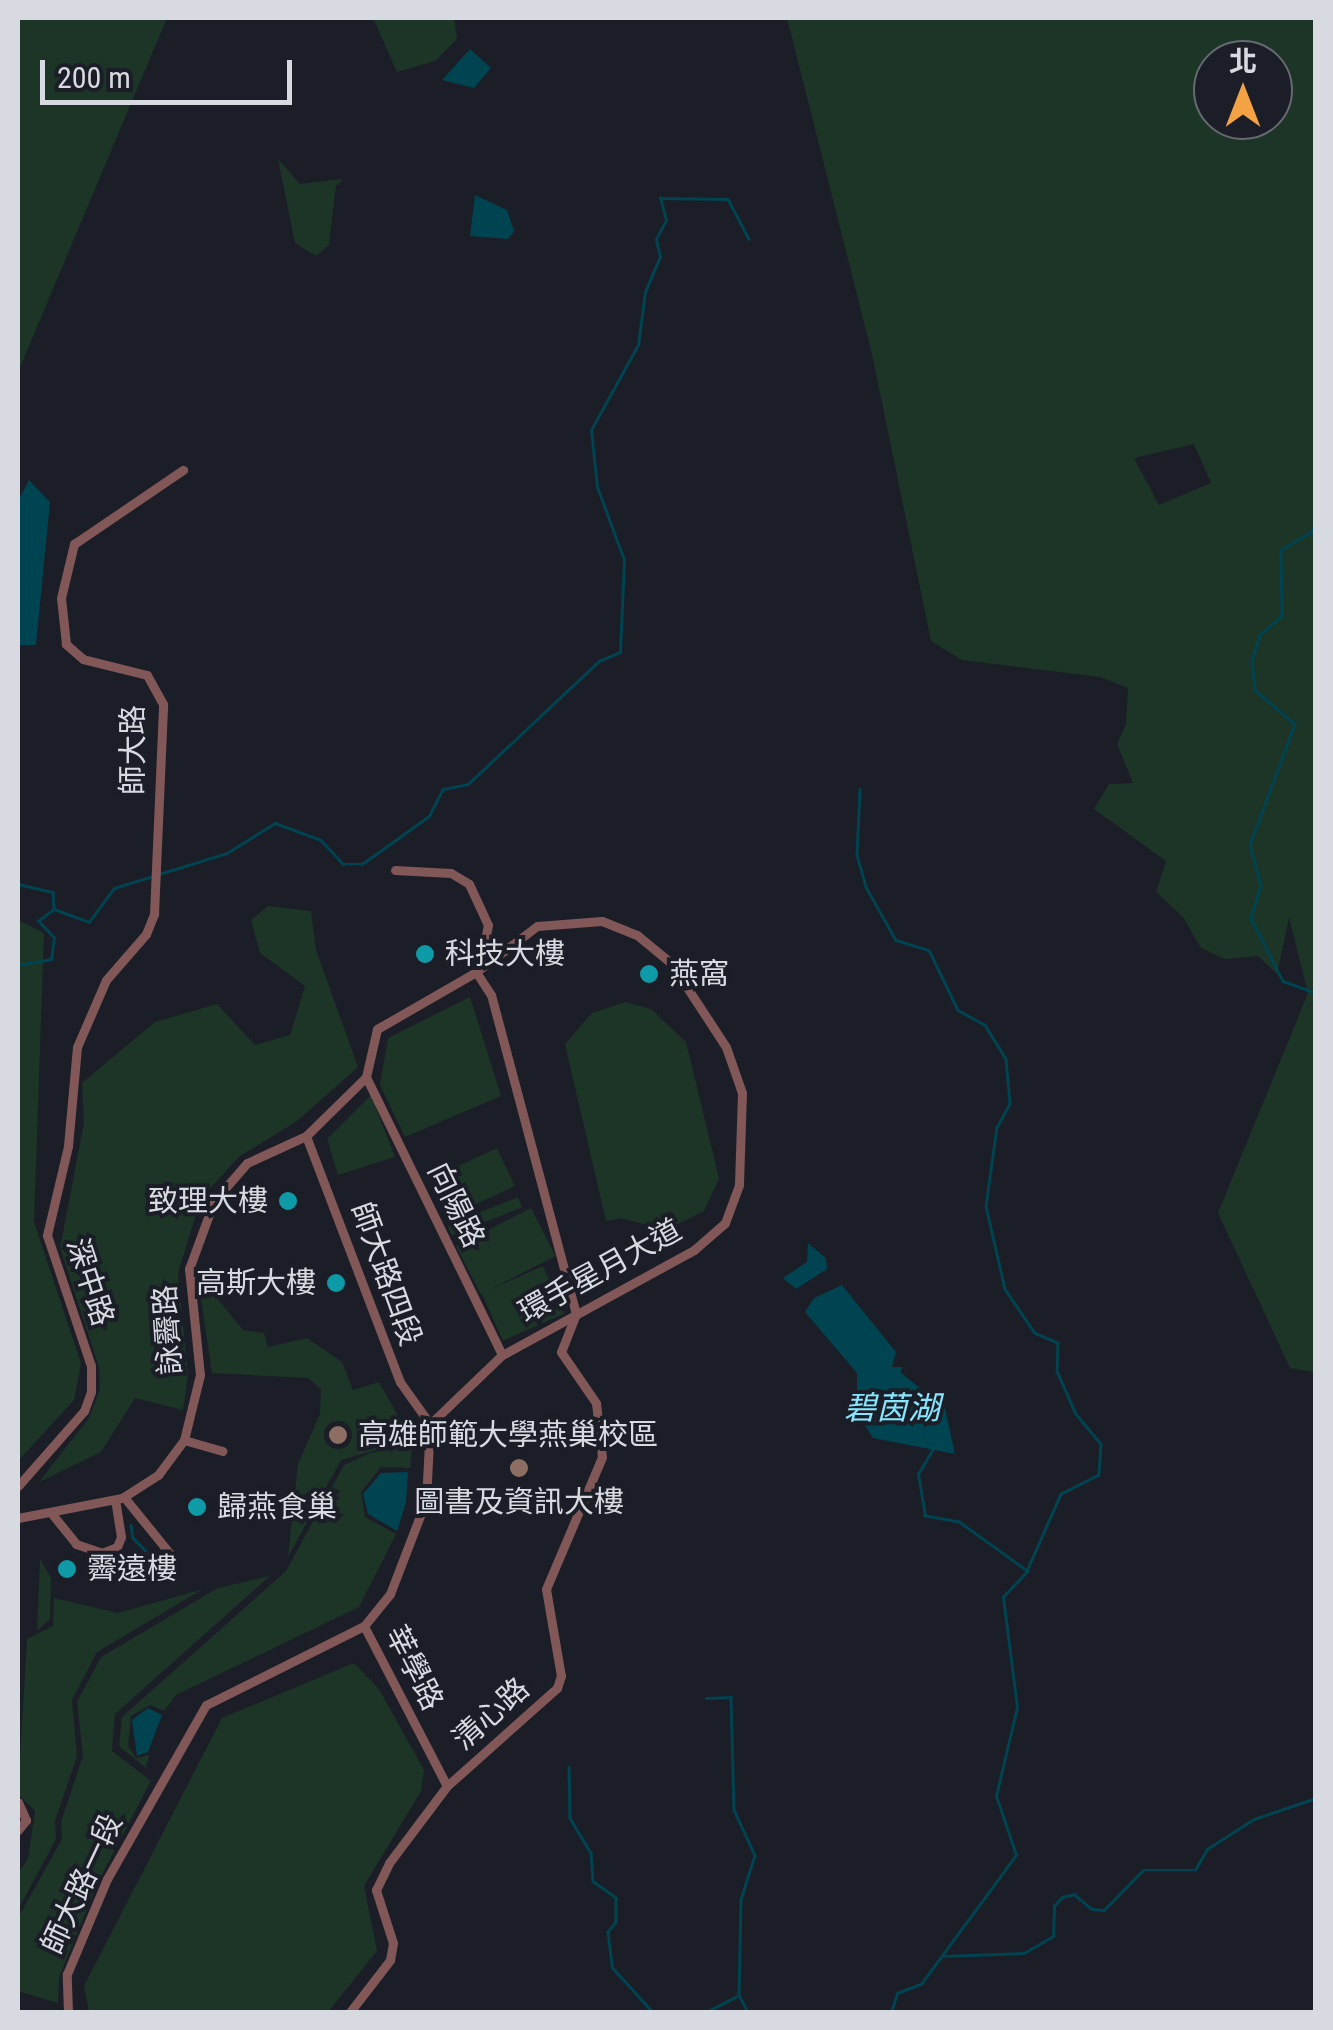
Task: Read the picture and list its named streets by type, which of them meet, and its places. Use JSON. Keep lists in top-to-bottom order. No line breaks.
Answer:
{"streets":{"street":["師大路","向陽路","環手星月大道","師大路四段","深中路","詠霽路","莘學路","清心路","師大路一段"]},"crossings":[["師大路","深中路"],["向陽路","環手星月大道"],["環手星月大道","師大路四段"],["環手星月大道","清心路"],["師大路四段","詠霽路"],["莘學路","清心路"],["莘學路","師大路一段"]],"water":["碧茵湖"],"places":["科技大樓","燕窩","致理大樓","高斯大樓","高雄師範大學燕巢校區","圖書及資訊大樓","歸燕食巢","霽遠樓"],"scale_bar":"200 m","north":"top"}
